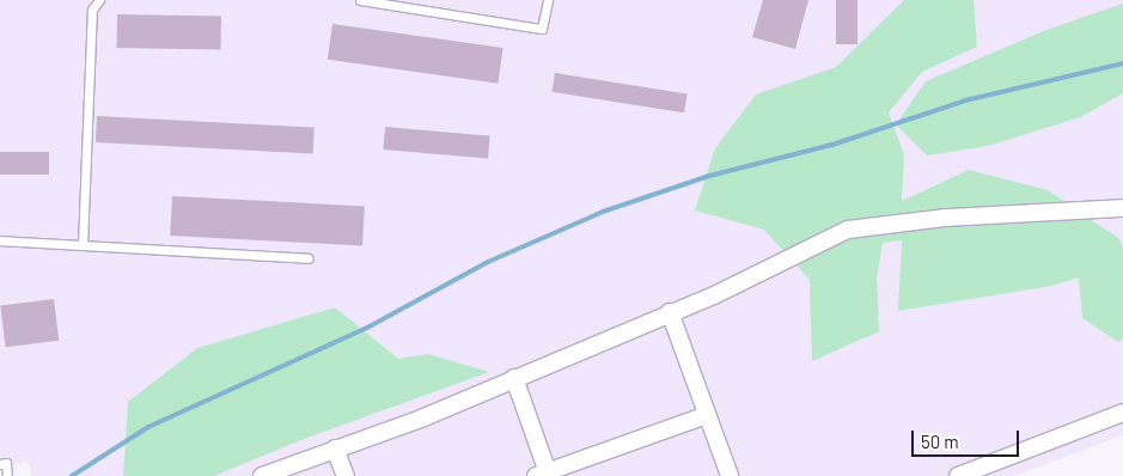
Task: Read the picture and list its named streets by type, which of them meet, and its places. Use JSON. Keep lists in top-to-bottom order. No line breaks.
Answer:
{"scale_bar":"50 m"}
